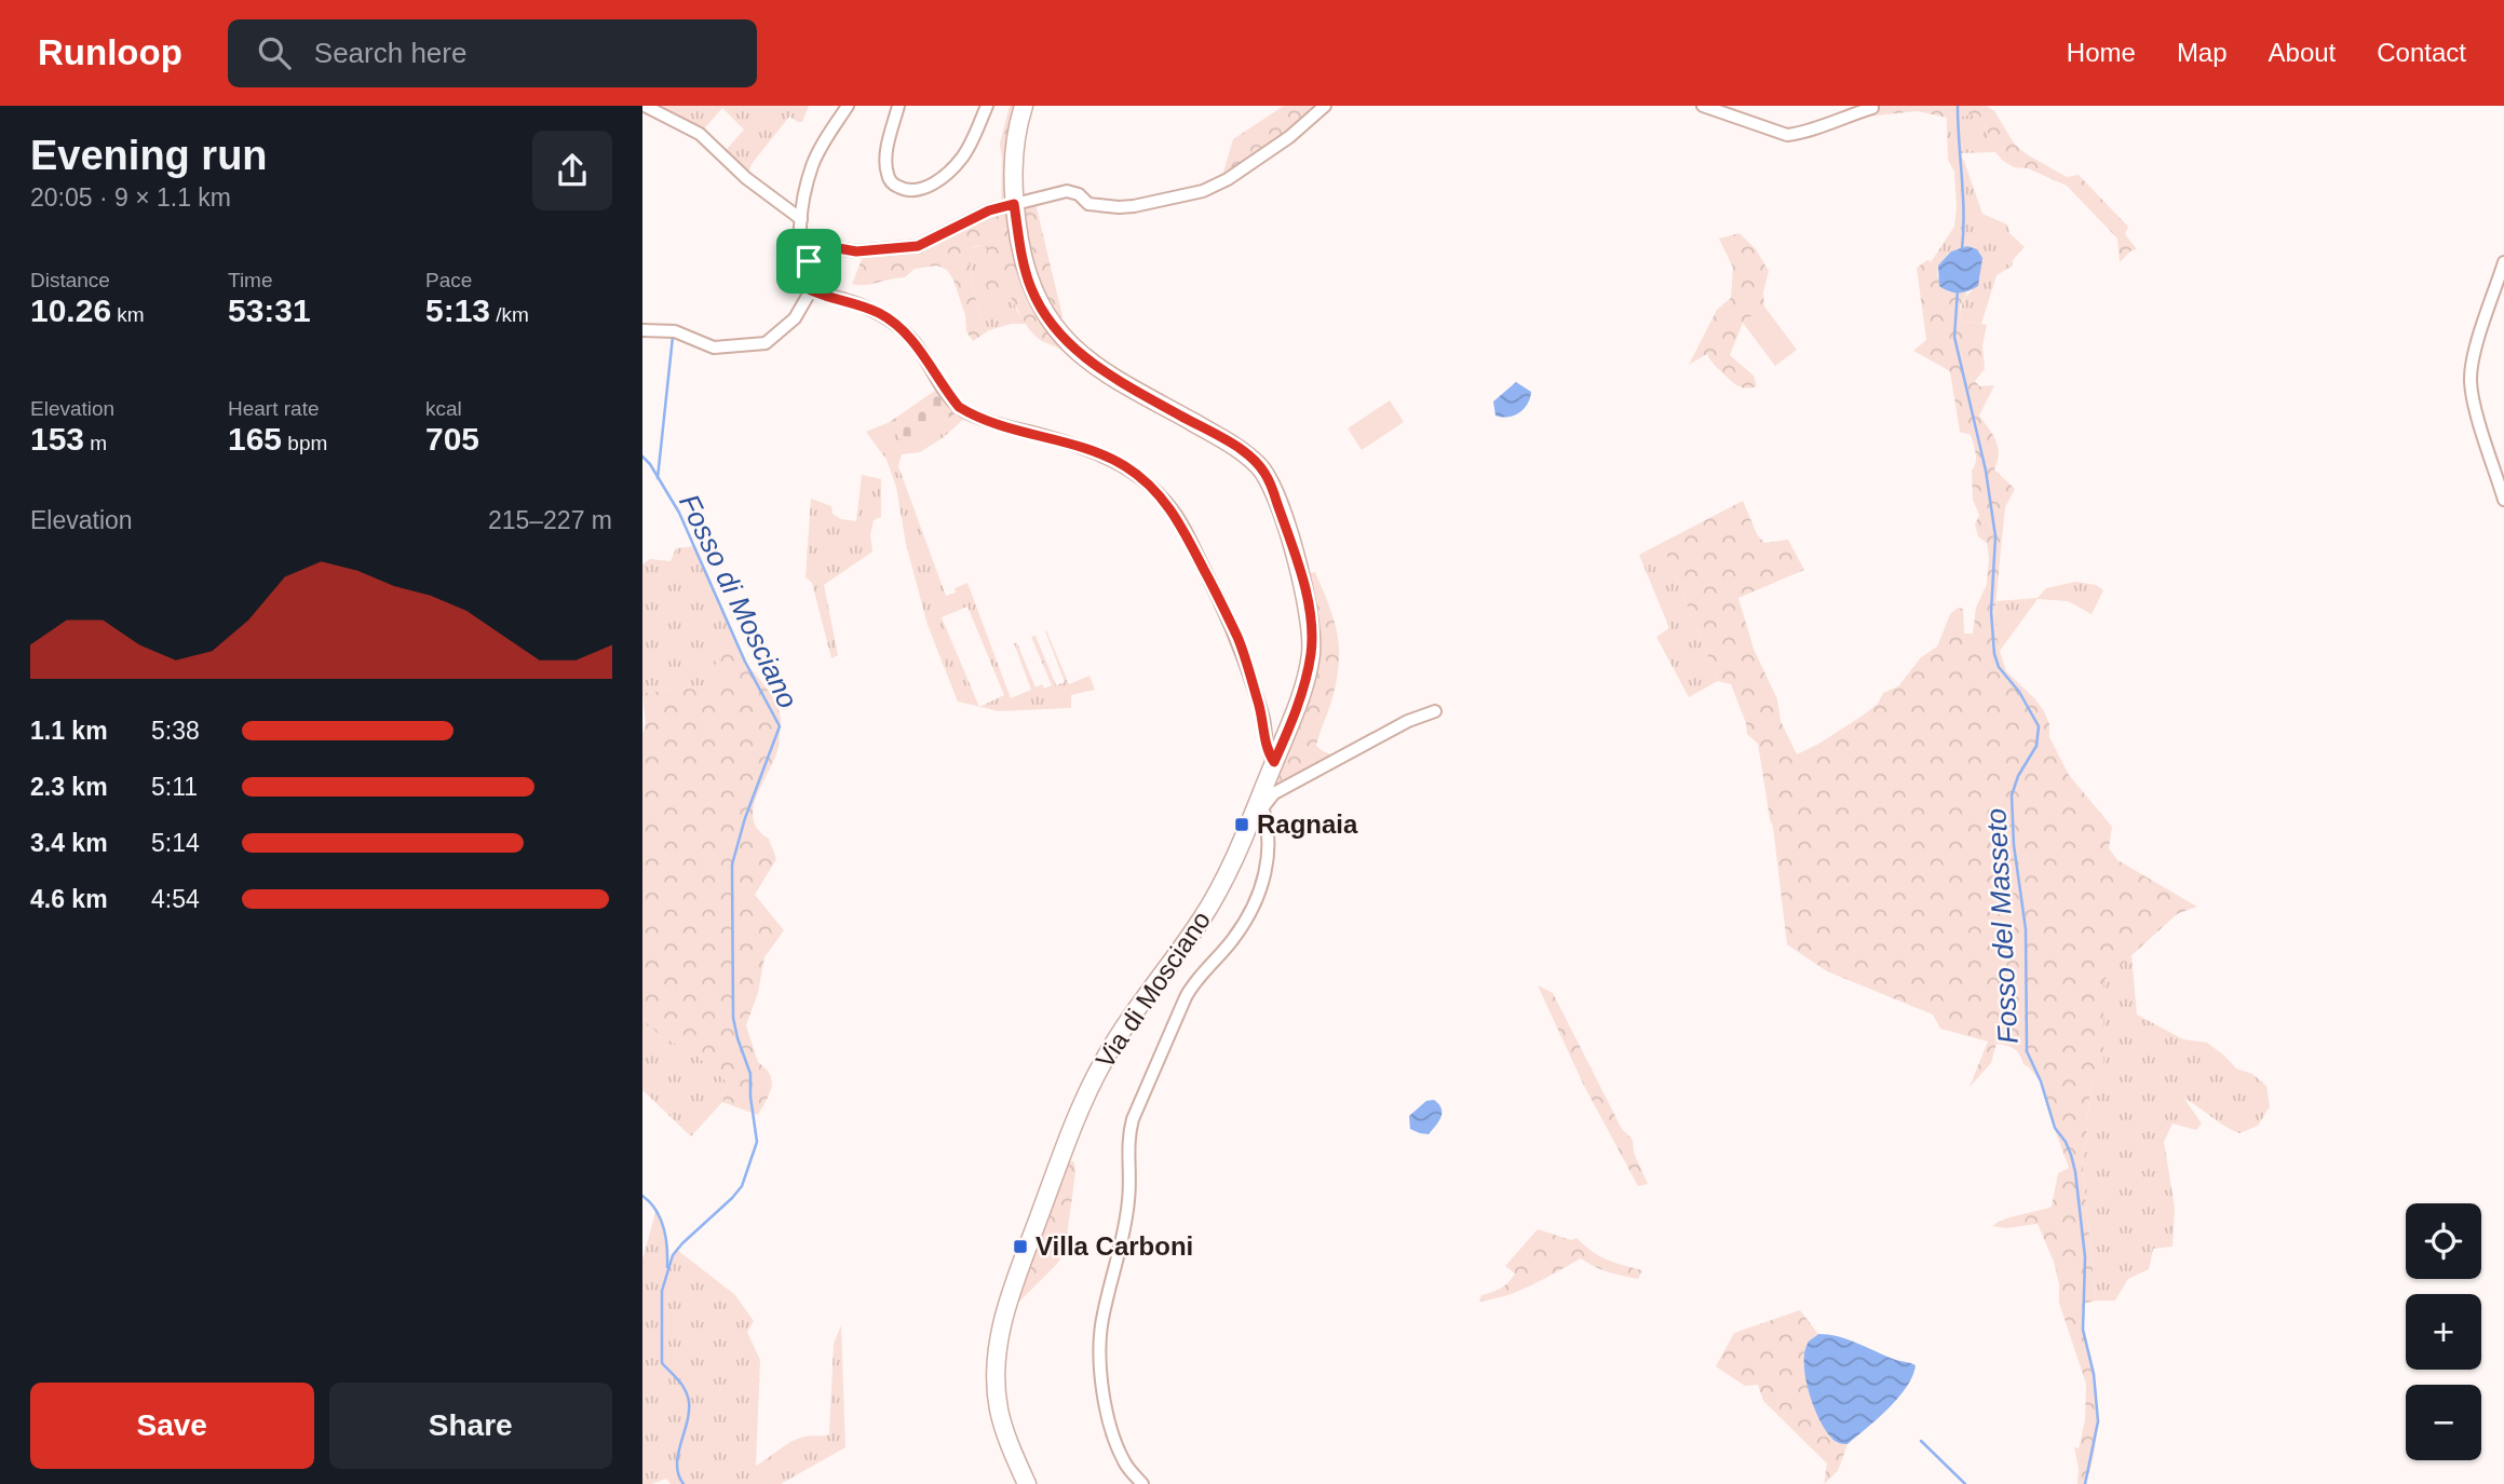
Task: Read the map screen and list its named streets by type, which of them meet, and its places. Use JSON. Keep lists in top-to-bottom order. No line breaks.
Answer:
{"streets":{"main road":["Via di Mosciano"]},"water":["Fosso di Mosciano","Fosso del Masseto"],"places":{"transit":["Ragnaia","Villa Carboni"]},"page":{"header":"Runloop","search":"Search here","nav":["Home","Map","About","Contact"],"heading":["Evening run","20:05 · 9 × 1.1 km"],"stats":[["Distance","10.26 km"],["Time","53:31"],["Pace","5:13 /km"],["Elevation","153 m"],["Heart rate","165 bpm"],["kcal","705"]],"chart":["Elevation","215–227 m"],"list":[{"name":"1.1 km","note":"5:38"},{"name":"2.3 km","note":"5:11"},{"name":"3.4 km","note":"5:14"},{"name":"4.6 km","note":"4:54"}],"map_buttons":["+","−"],"buttons":["Save","Share"]}}
